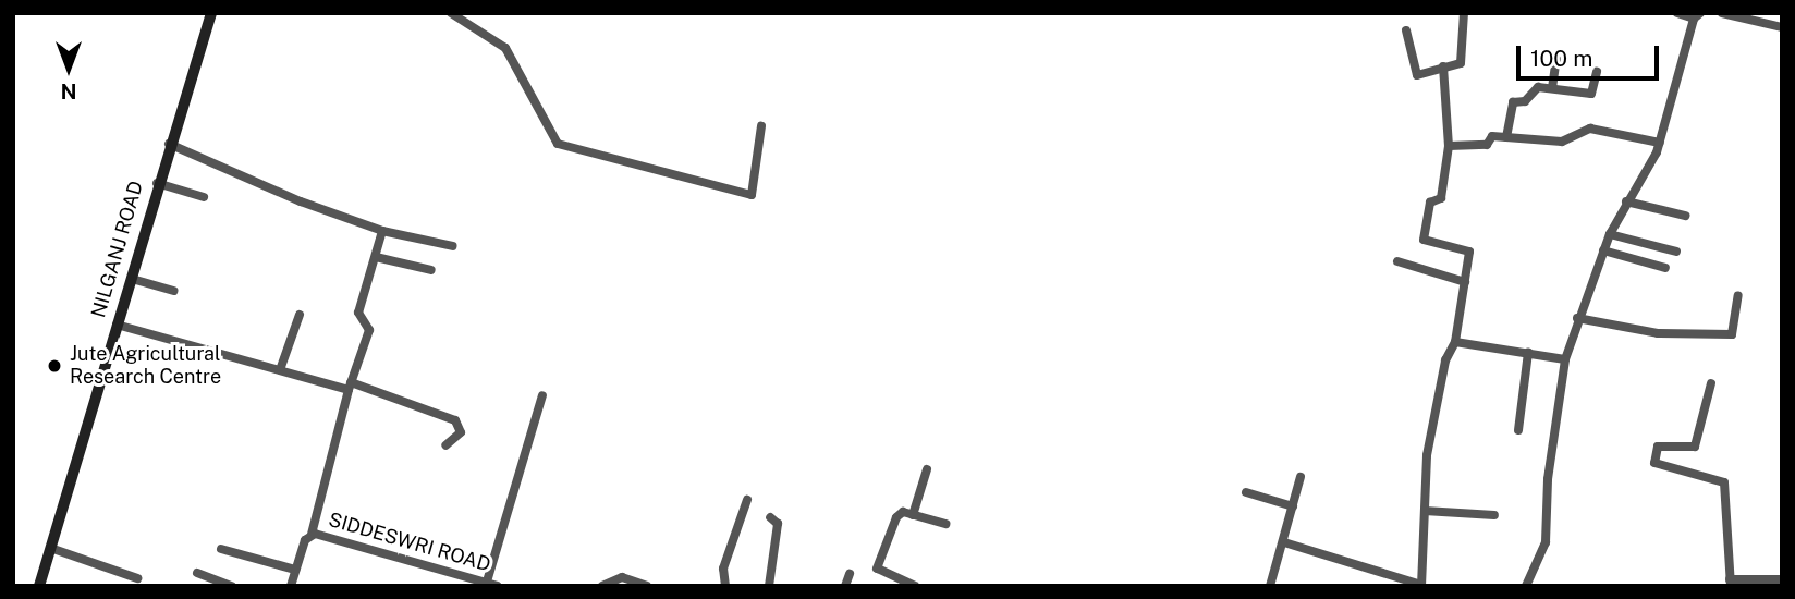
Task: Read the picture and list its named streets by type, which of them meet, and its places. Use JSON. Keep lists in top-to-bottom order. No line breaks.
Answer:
{"streets":{"street":["NILGANJ ROAD","SIDDESWRI ROAD"]},"places":["Jute Agricultural Research Centre"],"scale_bar":"100 m","north":"bottom"}
